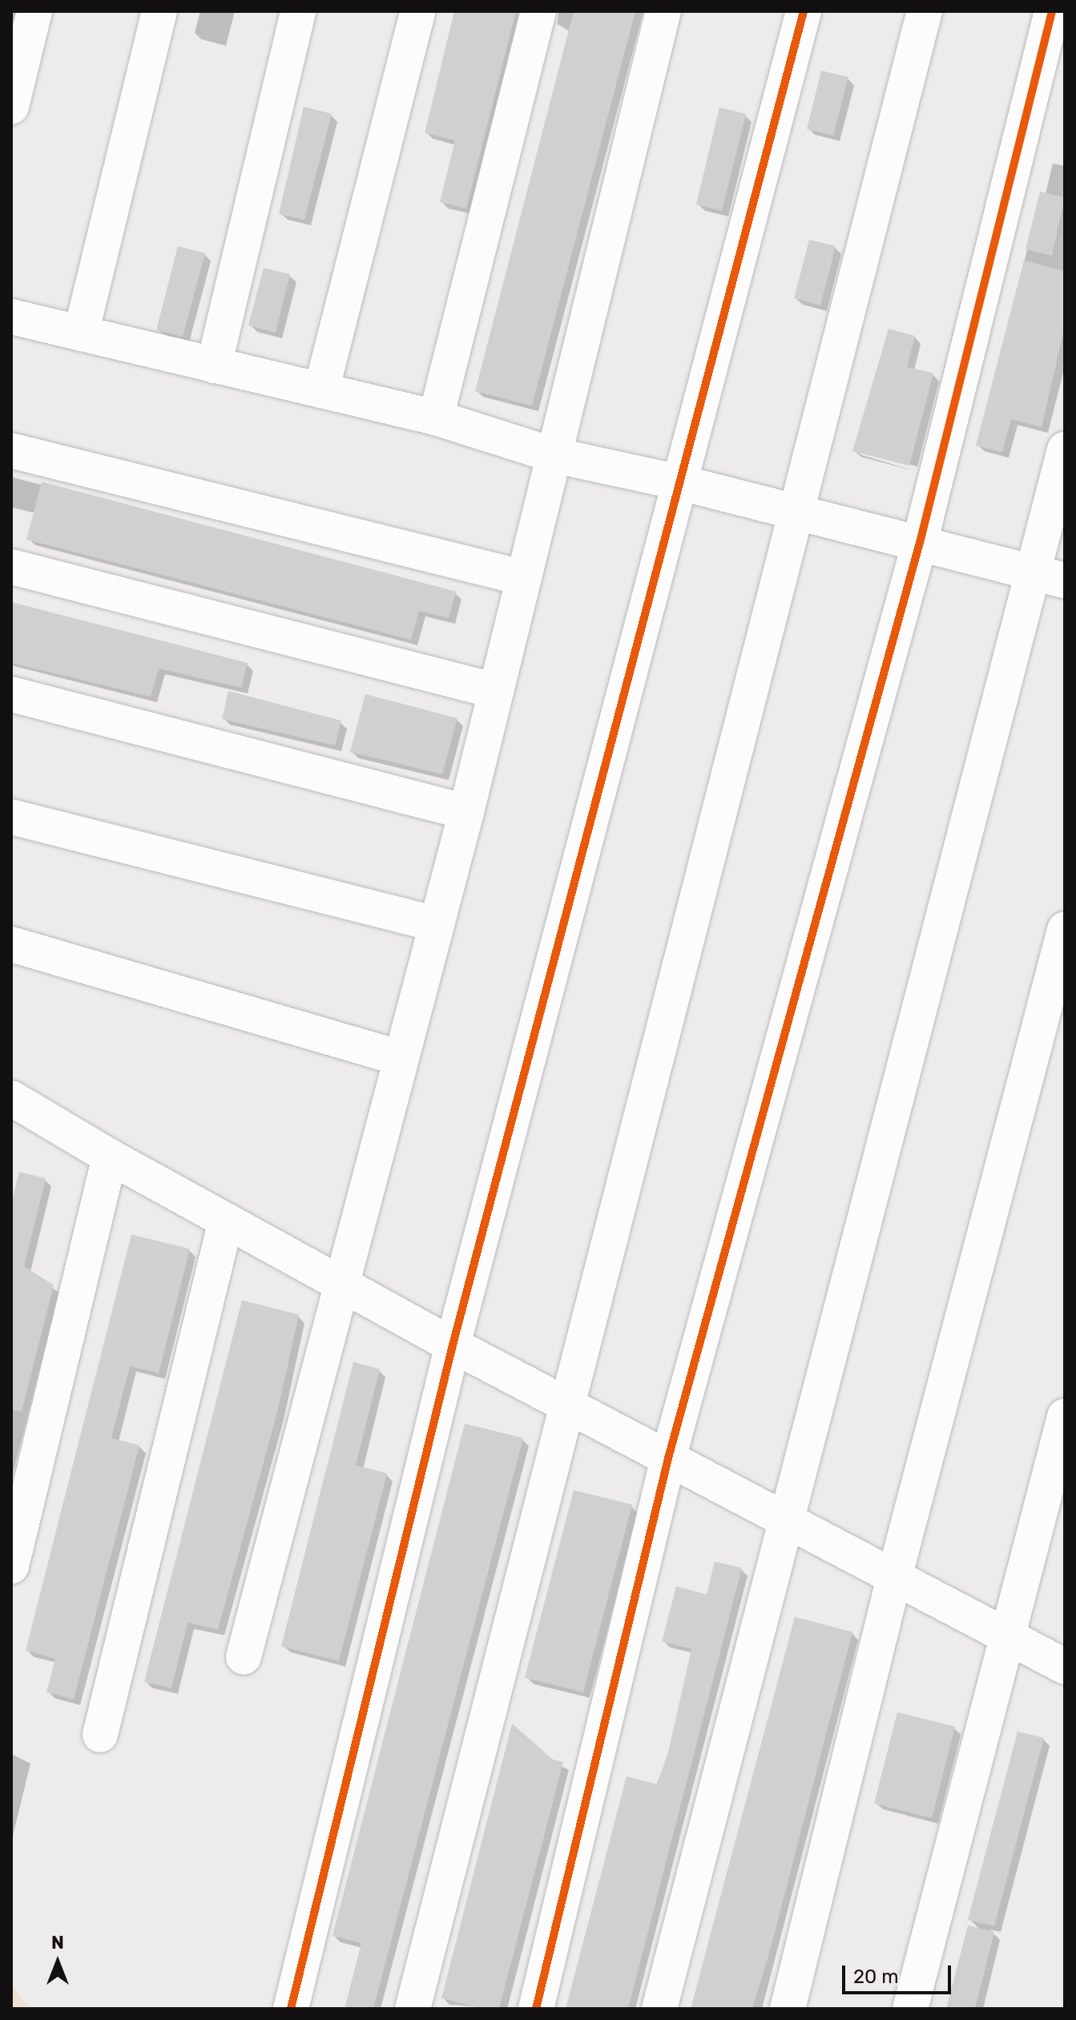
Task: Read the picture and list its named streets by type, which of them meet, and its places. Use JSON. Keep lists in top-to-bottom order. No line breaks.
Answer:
{"scale_bar":"20 m","north":"top"}
